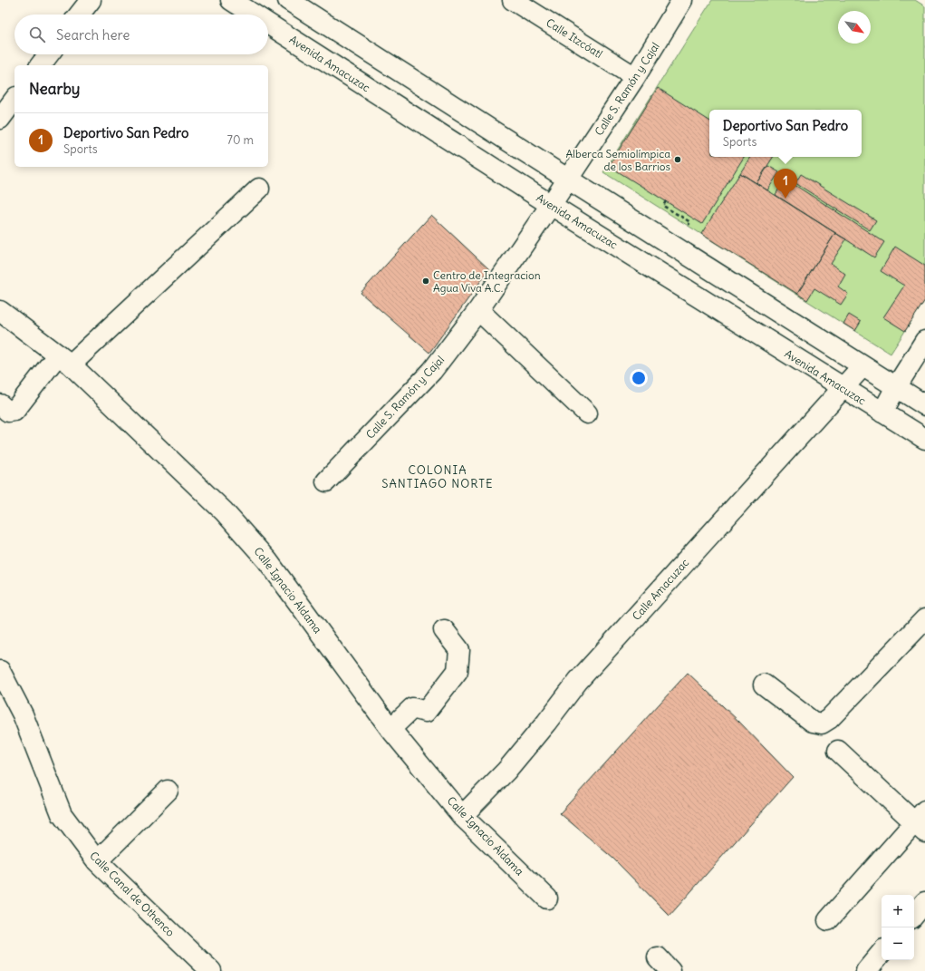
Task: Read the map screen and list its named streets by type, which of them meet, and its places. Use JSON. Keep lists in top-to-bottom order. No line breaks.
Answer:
{"streets":{"street":["Calle Itzcóatl","Avenida Amacuzac","Calle S. Ramón y Cajal","Calle Amacuzac","Calle Ignacio Aldama","Calle Canal de Othenco"]},"crossings":[["Calle Itzcóatl","Calle S. Ramón y Cajal"],["Avenida Amacuzac","Calle S. Ramón y Cajal"],["Avenida Amacuzac","Calle Amacuzac"],["Calle Amacuzac","Calle Ignacio Aldama"]],"districts":["COLONIA SANTIAGO NORTE"],"places":["Alberca Semiolímpica de los Barrios","Centro de Integracion Agua Viva A.C."],"north":"bottom right","page":{"search":"Search here","heading":"Nearby","popup":["Deportivo San Pedro","Sports"],"list":[{"mark":"1","name":"Deportivo San Pedro","note":"Sports","value":"70 m"}],"pins":"1","map_buttons":["+","−"]}}
